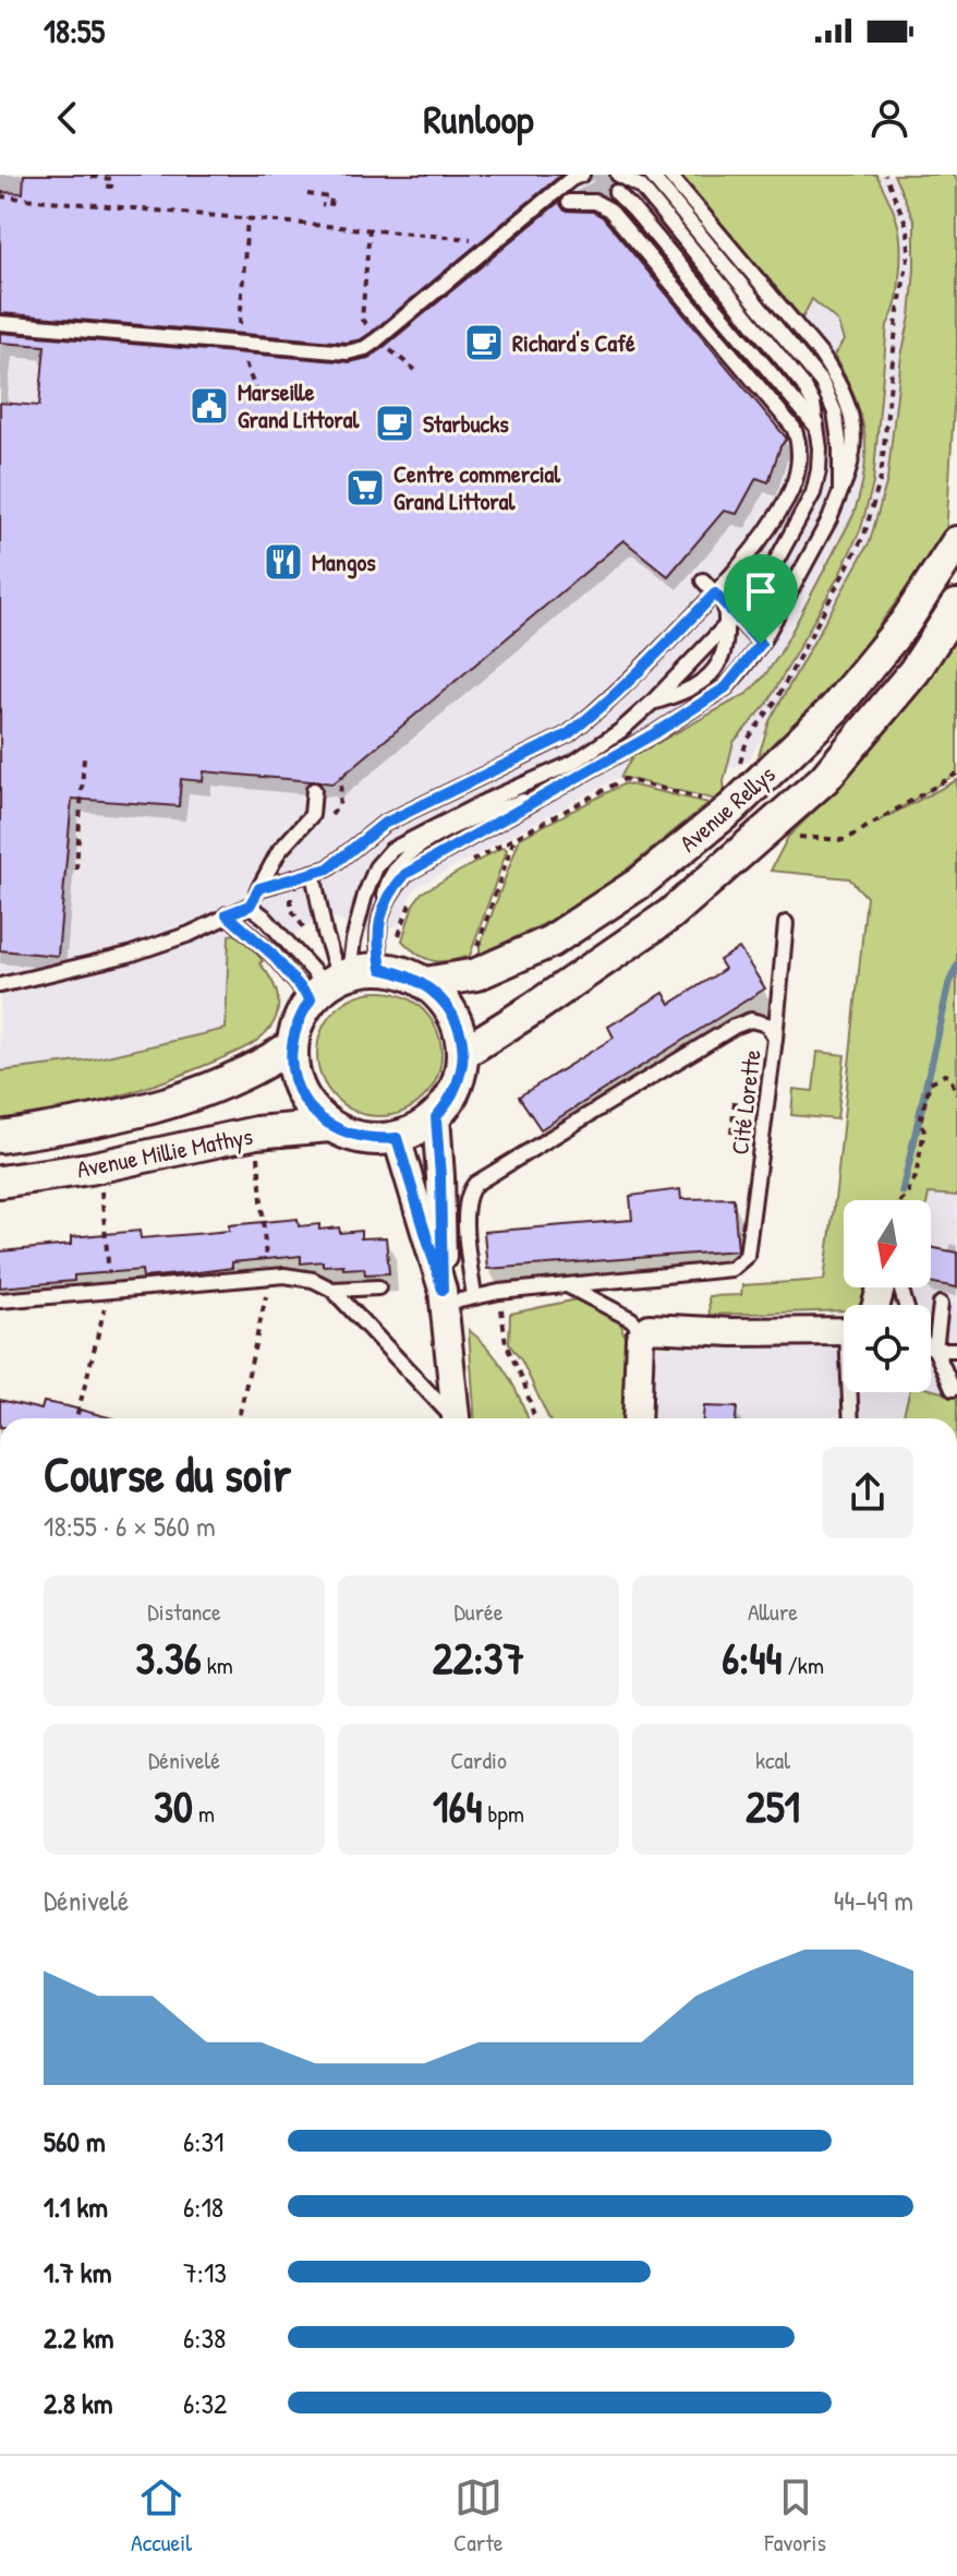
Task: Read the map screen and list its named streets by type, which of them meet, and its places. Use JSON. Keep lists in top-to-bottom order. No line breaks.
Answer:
{"streets":{"street":["Avenue Rellys","Avenue Millie Mathys"],"lane":["Cité Lorette"]},"crossings":[["Avenue Rellys","Avenue Millie Mathys"]],"places":{"cafe":["Richard's Café","Starbucks"],"public building":["Marseille Grand Littoral"],"supermarket":["Centre commercial Grand Littoral"],"restaurant":["Mangos"]},"north":"bottom","page":{"status":"18:55","header":"Runloop","heading":["Course du soir","18:55 · 6 × 560 m"],"stats":[["Distance","3.36 km"],["Durée","22:37"],["Allure","6:44 /km"],["Dénivelé","30 m"],["Cardio","164 bpm"],["kcal","251"]],"chart":["Dénivelé","44–49 m"],"list":[{"name":"560 m","note":"6:31"},{"name":"1.1 km","note":"6:18"},{"name":"1.7 km","note":"7:13"},{"name":"2.2 km","note":"6:38"},{"name":"2.8 km","note":"6:32"}],"tabs":["Accueil","Carte","Favoris"]}}
